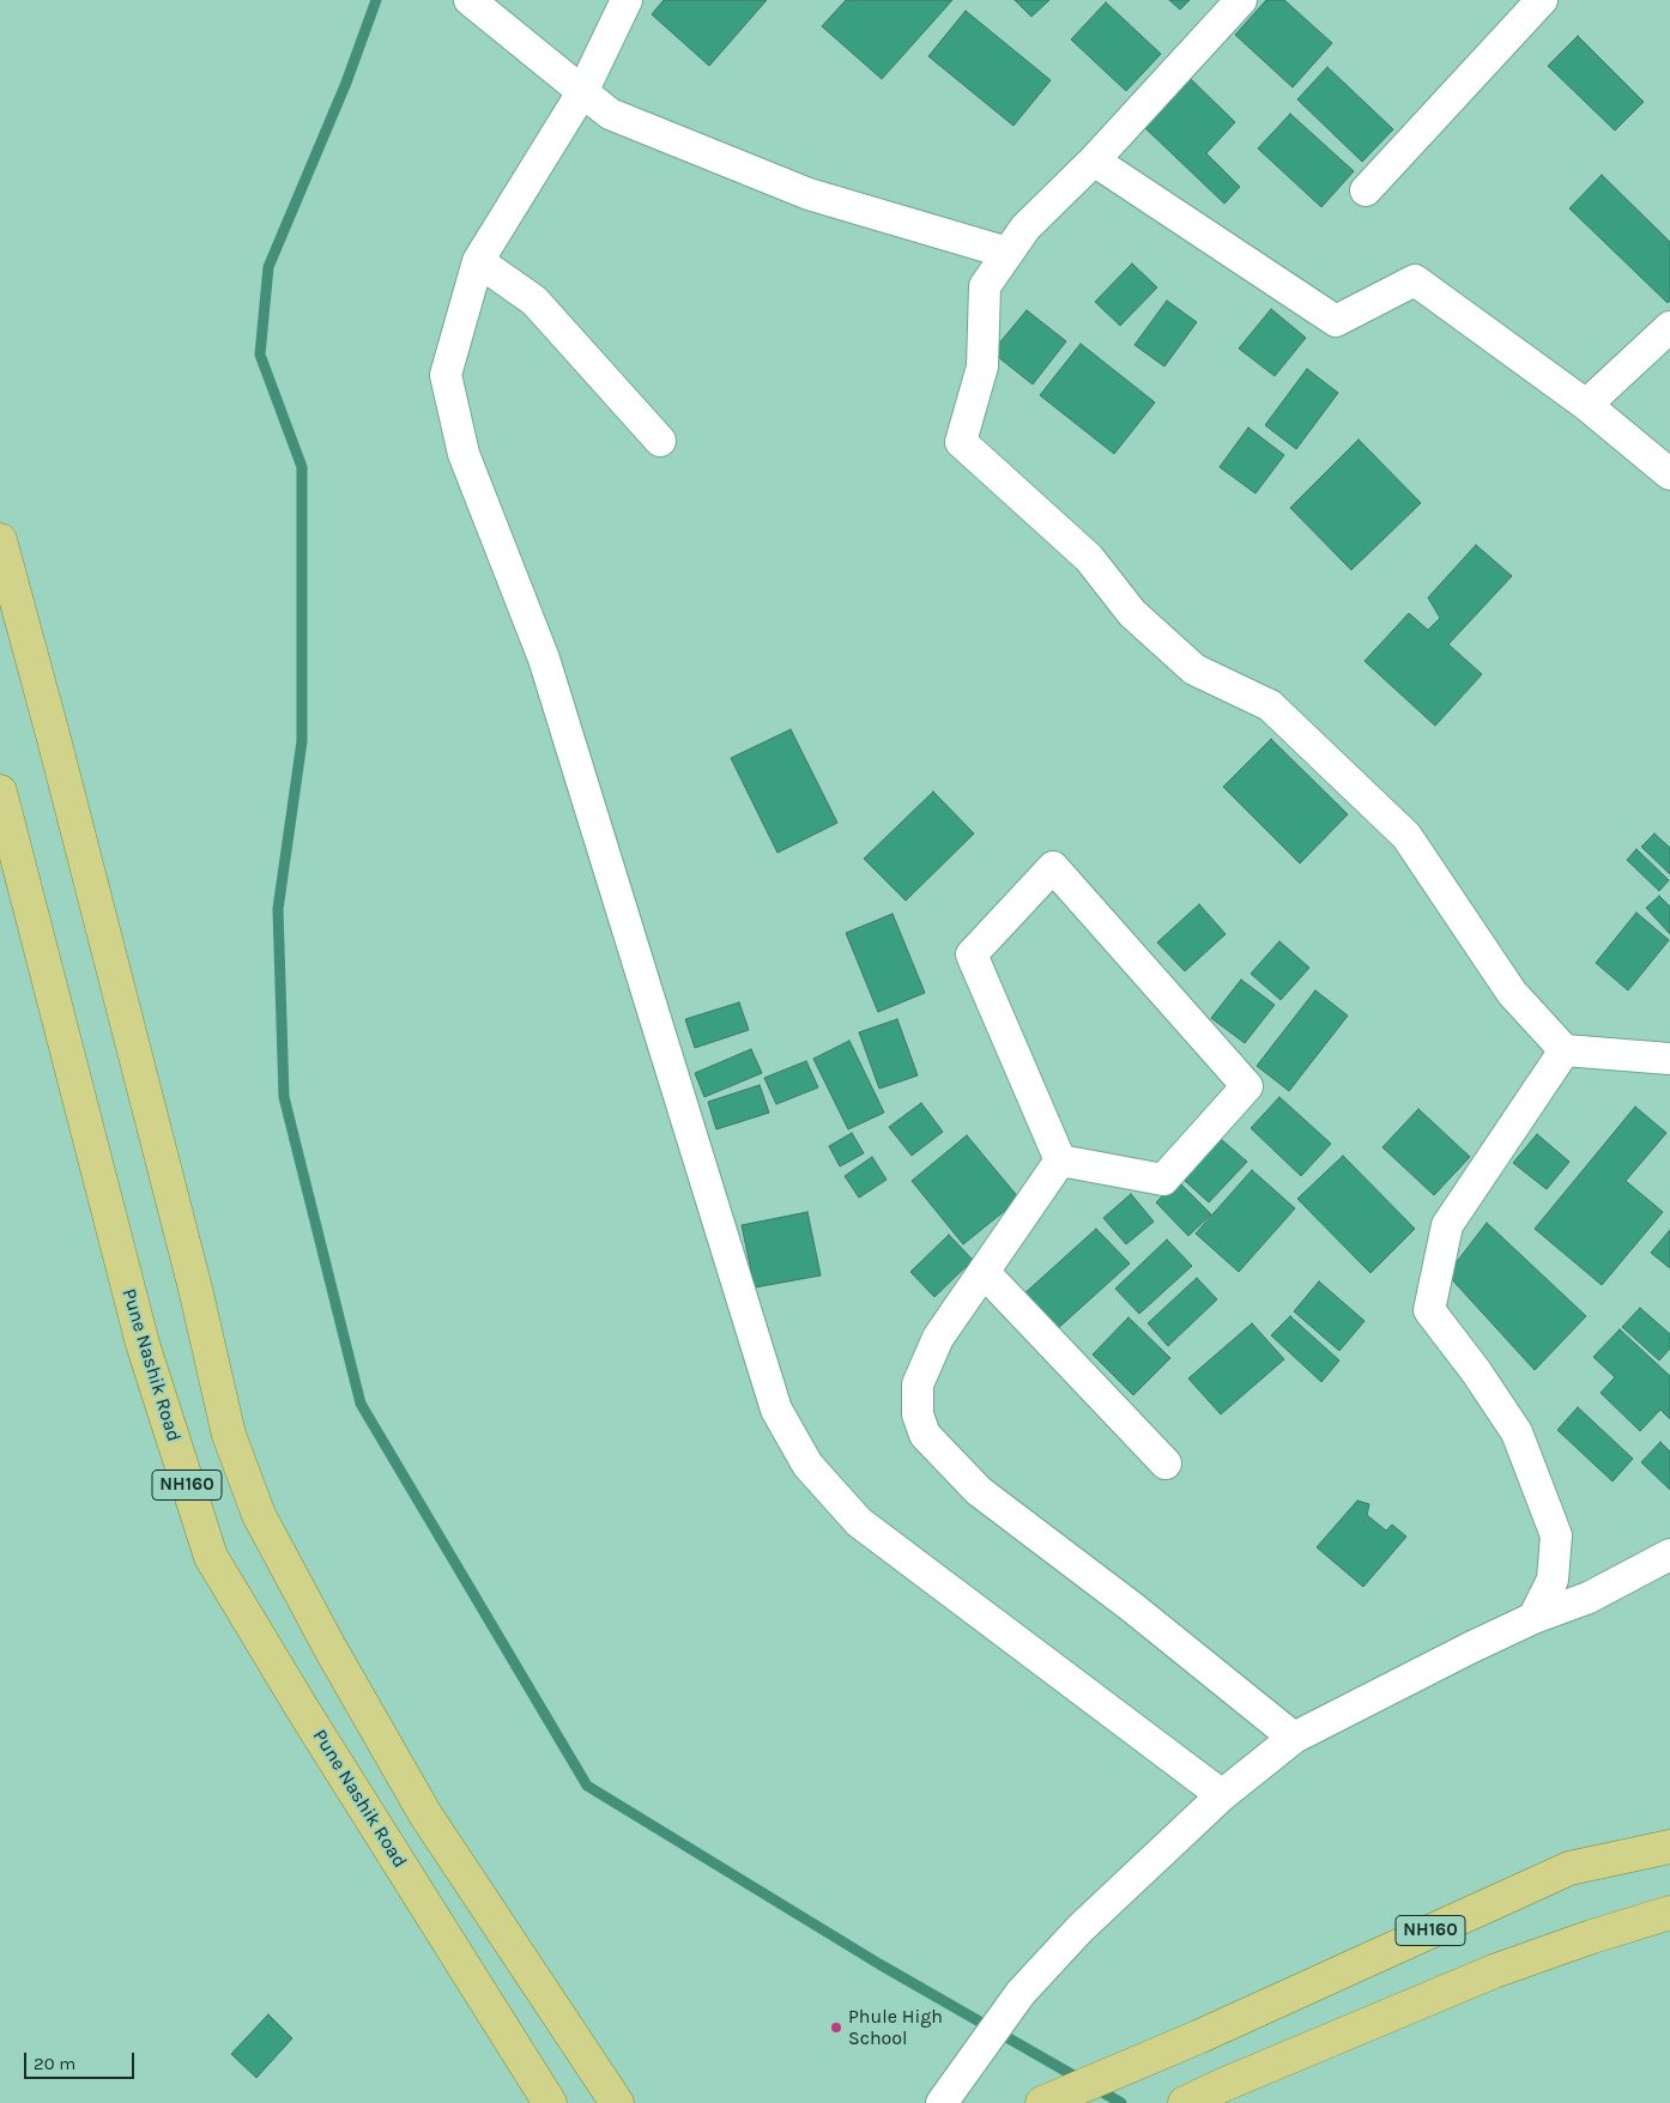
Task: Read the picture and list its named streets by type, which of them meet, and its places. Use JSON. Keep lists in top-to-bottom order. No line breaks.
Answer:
{"streets":{"main road":["Pune Nashik Road","NH160"]},"places":["Phule High School"],"scale_bar":"20 m"}
